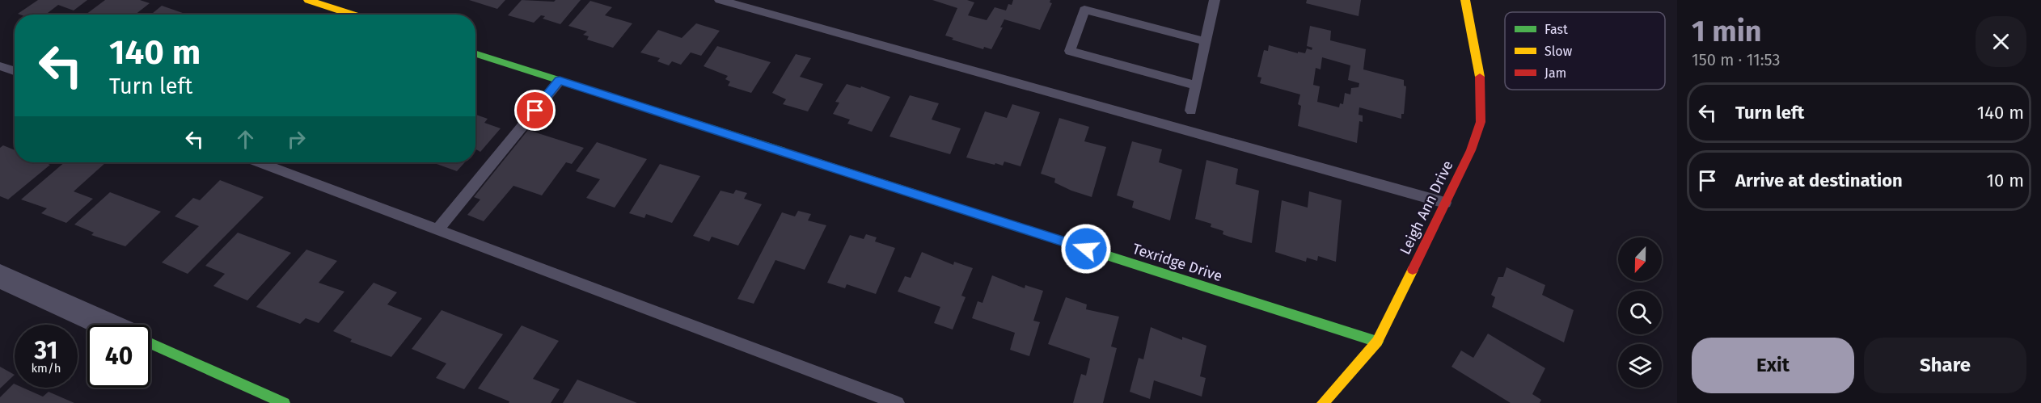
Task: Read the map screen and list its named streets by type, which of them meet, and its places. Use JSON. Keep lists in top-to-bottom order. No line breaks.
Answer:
{"streets":{"street":["Leigh Ann Drive","Texridge Drive"]},"crossings":[["Leigh Ann Drive","Texridge Drive"]],"legend":["Fast","Slow","Jam"],"north":"bottom","page":{"heading":["1 min","150 m · 11:53"],"turn":["140 m","Turn left"],"list":[{"name":"Turn left","value":"140 m"},{"name":"Arrive at destination","value":"10 m"}],"speed":"31 km/h","limit":"40","buttons":["Exit","Share"]}}
